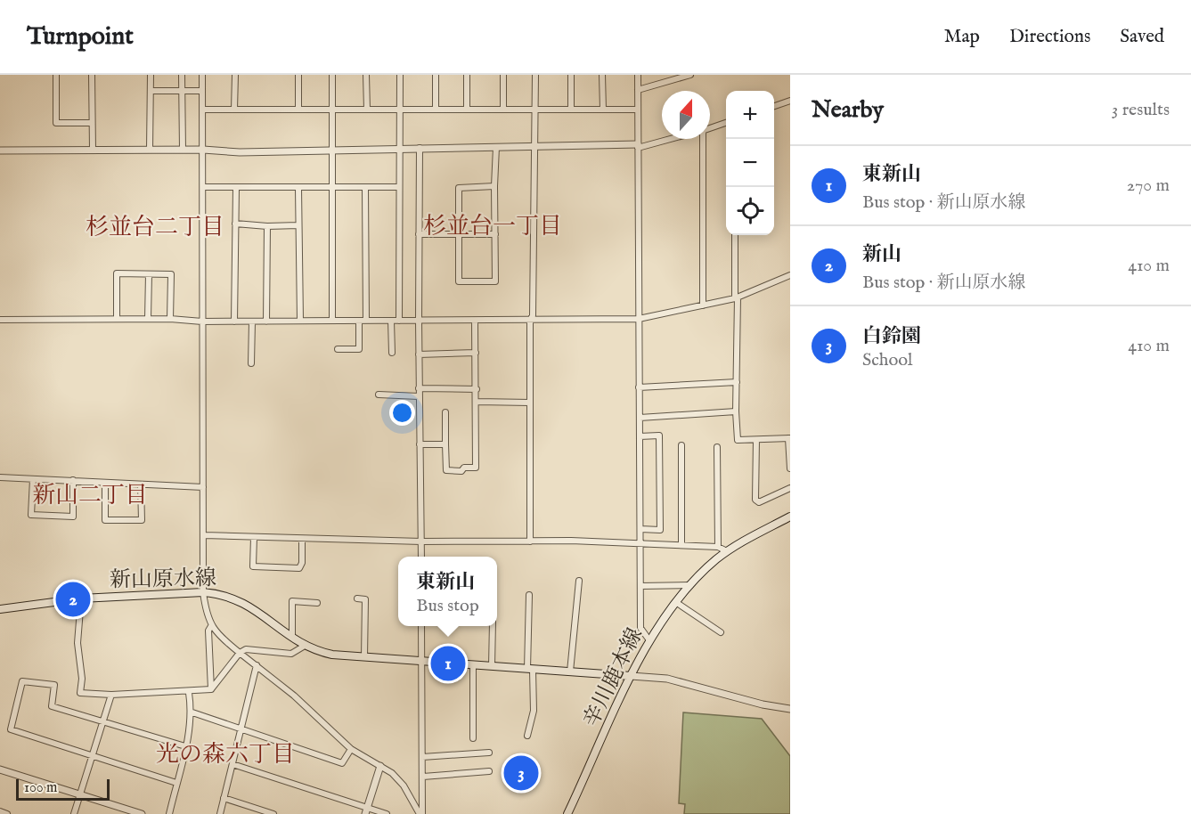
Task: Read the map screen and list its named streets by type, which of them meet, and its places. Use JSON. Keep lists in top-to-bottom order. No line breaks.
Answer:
{"streets":{"main road":["新山原水線","辛川鹿本線"]},"crossings":[["新山原水線","辛川鹿本線"]],"districts":["杉並台一丁目","杉並台二丁目","新山二丁目","光の森六丁目"],"scale_bar":"100 m","north":"top","page":{"header":"Turnpoint","nav":["Map","Directions","Saved"],"heading":["Nearby","3 results"],"map_buttons":["+","−"],"list":[{"mark":"1","name":"東新山","note":"Bus stop · 新山原水線","value":"270 m"},{"mark":"2","name":"新山","note":"Bus stop · 新山原水線","value":"410 m"},{"mark":"3","name":"白鈴園","note":"School","value":"410 m"}],"popup":["東新山","Bus stop"],"pins":["2","1","3"],"scale":"100 m"}}
